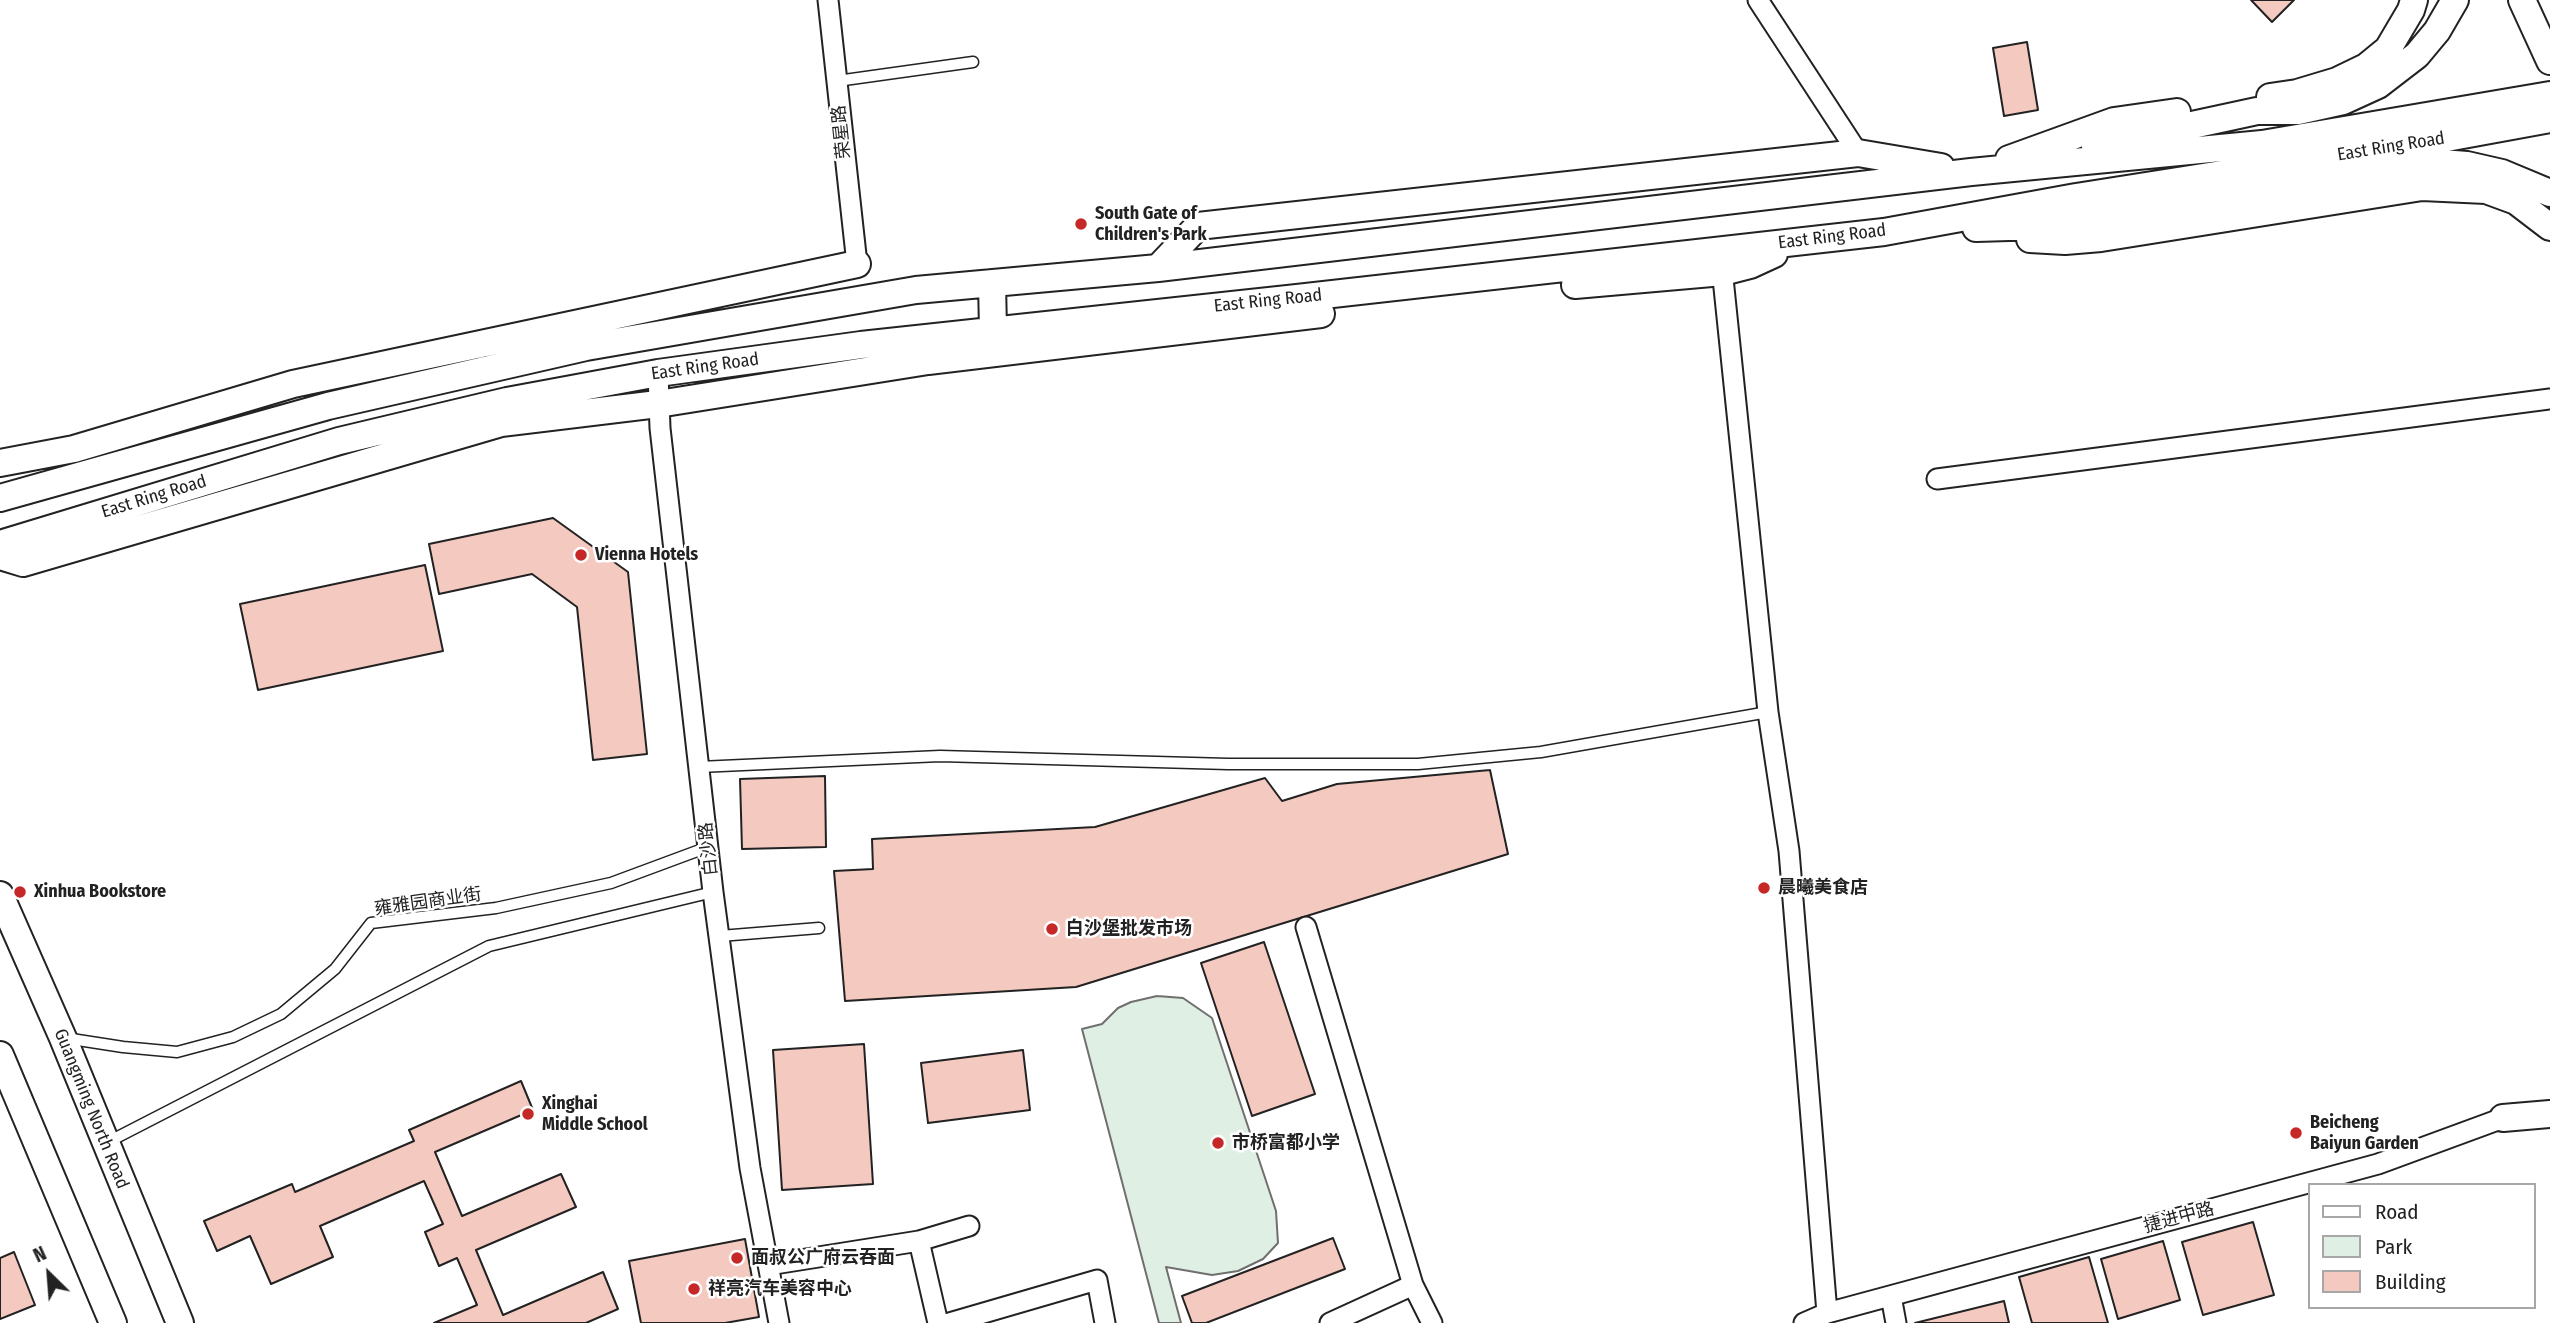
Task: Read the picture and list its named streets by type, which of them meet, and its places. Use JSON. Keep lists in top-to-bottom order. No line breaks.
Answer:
{"streets":{"main road":["East Ring Road","Guangming North Road"],"street":["荣星路","白沙路","捷进中路"],"lane":["雍雅园商业街"]},"crossings":[["East Ring Road","白沙路"],["白沙路","雍雅园商业街"],["雍雅园商业街","Guangming North Road"]],"places":["South Gate of Children's Park","Vienna Hotels","晨曦美食店","Xinhua Bookstore","白沙堡批发市场","Xinghai Middle School","Beicheng Baiyun Garden","市桥富都小学","面叔公广府云吞面","祥亮汽车美容中心"],"legend":["Road","Park","Building"],"north":"top left"}
